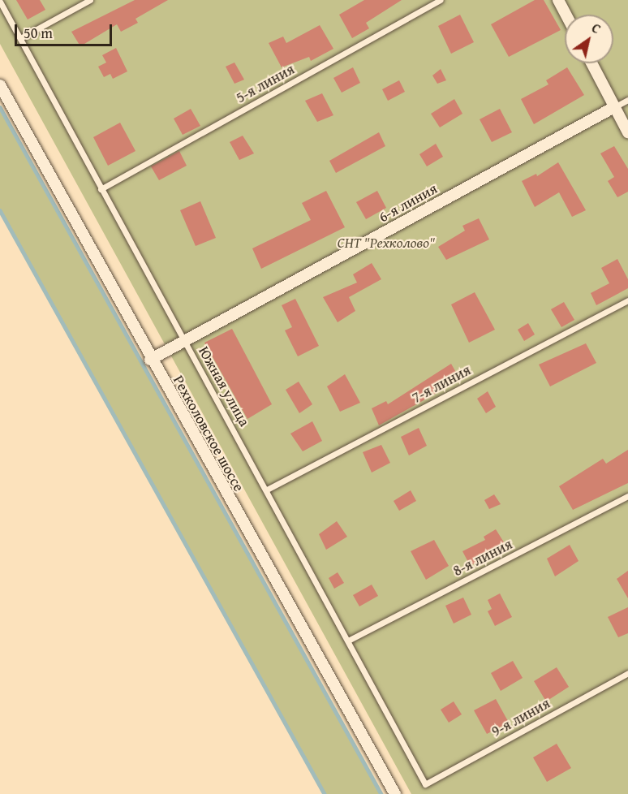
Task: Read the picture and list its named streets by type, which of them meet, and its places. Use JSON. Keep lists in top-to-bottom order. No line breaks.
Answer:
{"streets":{"street":["6-я линия","Рехколовское шоссе"],"lane":["5-я линия","7-я линия","Южная улица","8-я линия","9-я линия"]},"crossings":[["5-я линия","Южная улица"],["6-я линия","Южная улица"],["6-я линия","Рехколовское шоссе"],["7-я линия","Южная улица"],["Южная улица","8-я линия"],["Южная улица","9-я линия"]],"parks":["СНТ \"Рехколово\""],"scale_bar":"50 m","north":"top right"}
